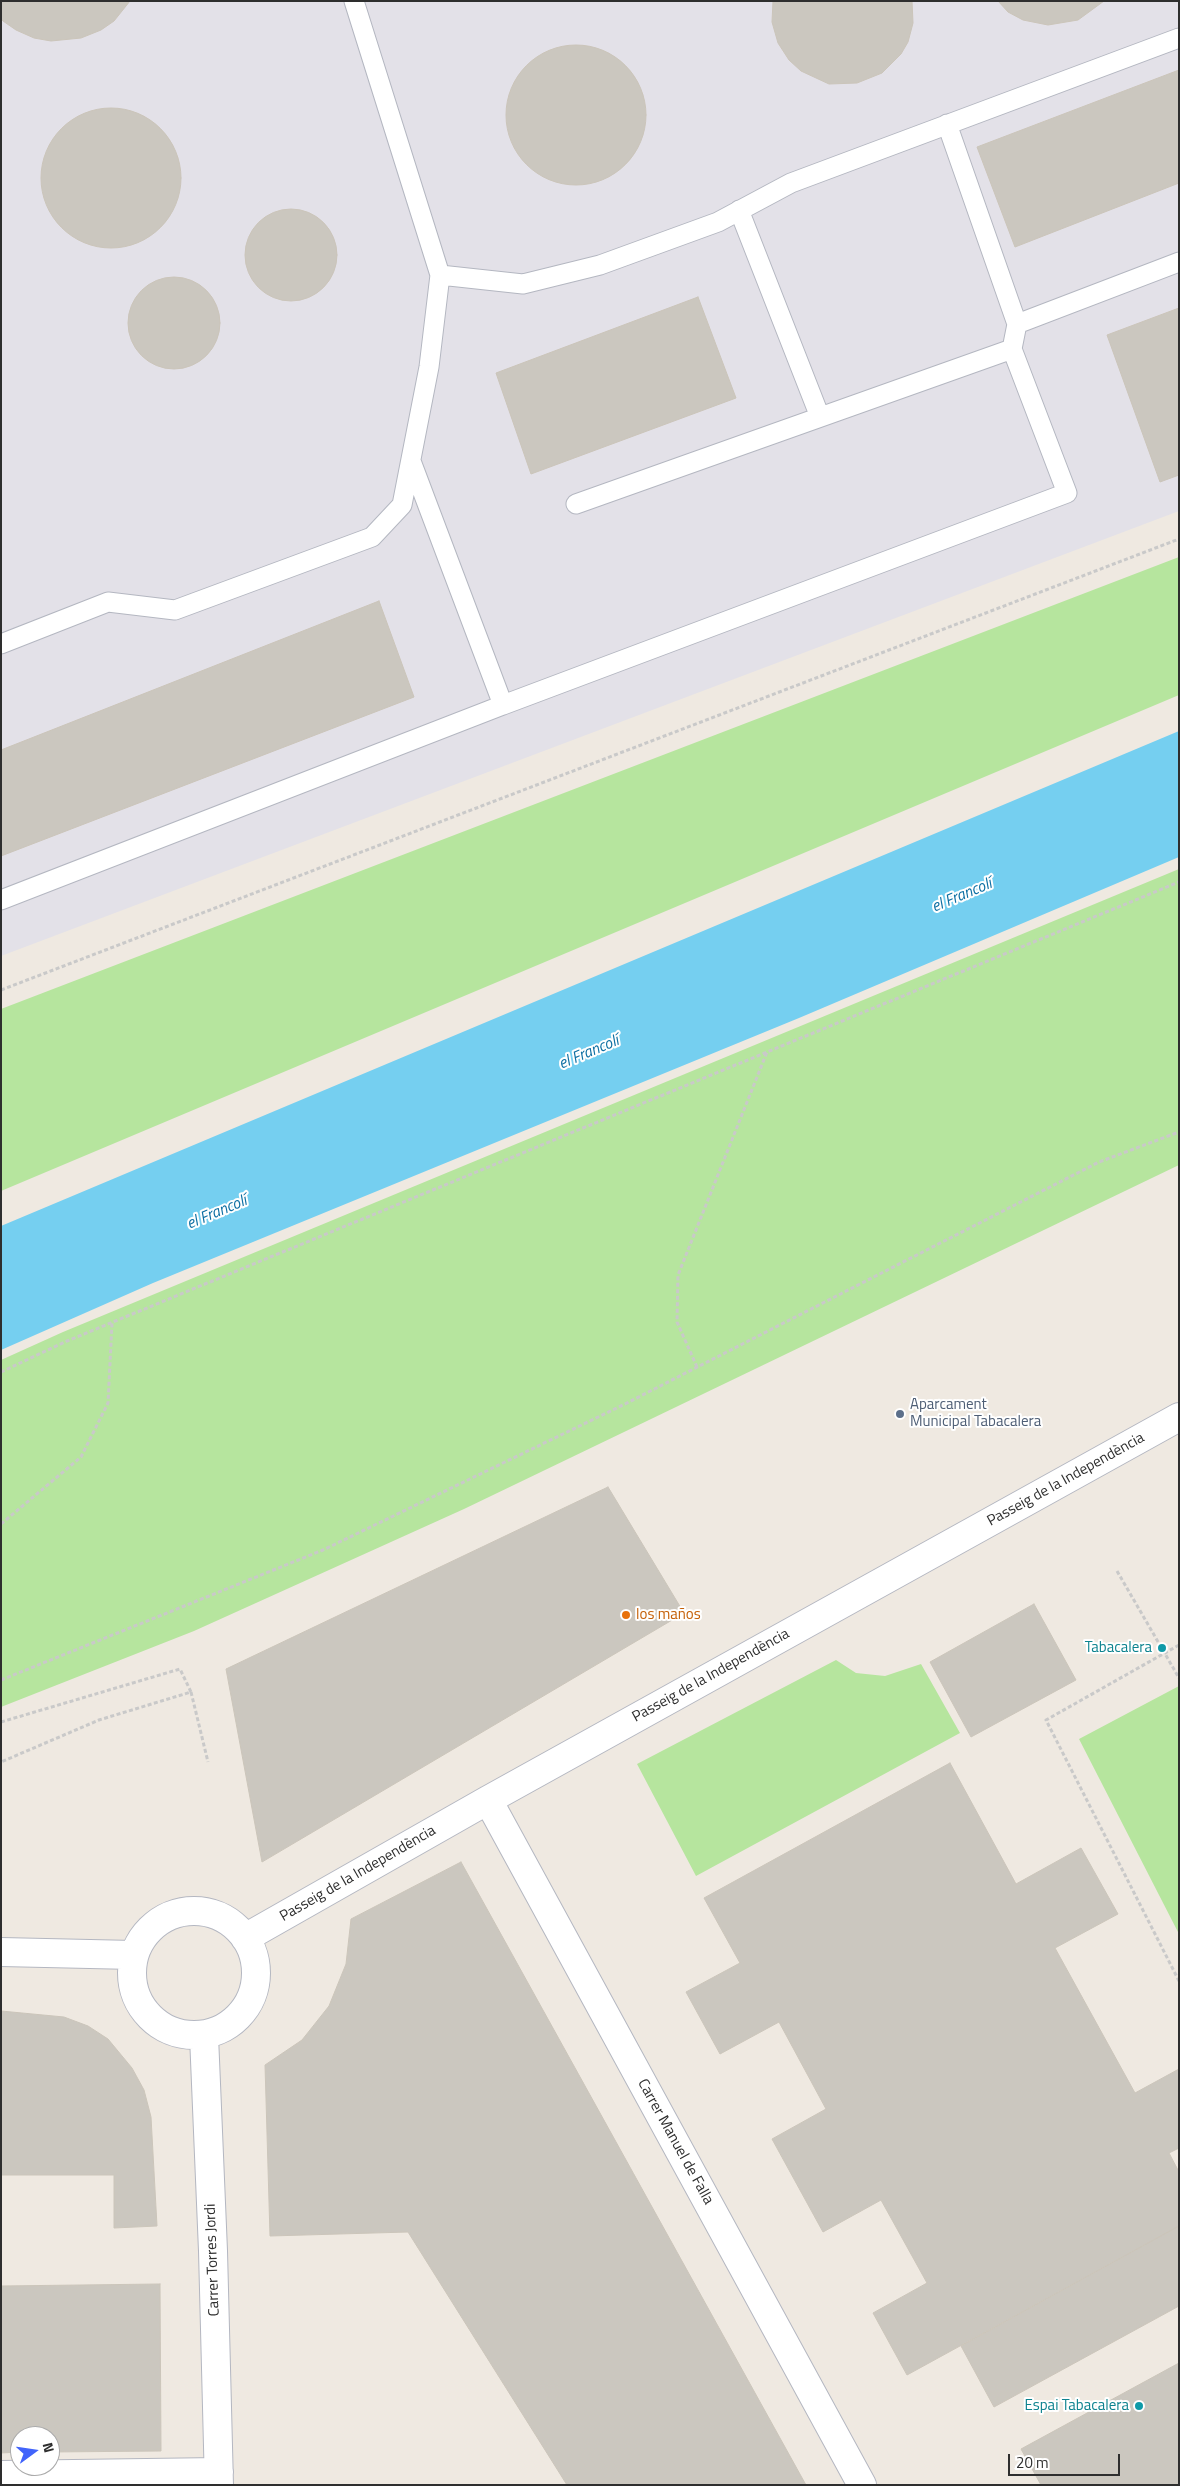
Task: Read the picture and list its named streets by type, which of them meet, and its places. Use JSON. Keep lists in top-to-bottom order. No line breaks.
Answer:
{"streets":{"street":["Passeig de la Independència","Carrer Manuel de Falla","Carrer Torres Jordi"]},"crossings":[["Passeig de la Independència","Carrer Manuel de Falla"],["Passeig de la Independència","Carrer Torres Jordi"]],"water":["el Francolí"],"places":["Aparcament Municipal Tabacalera","los maños","Tabacalera","Espai Tabacalera"],"scale_bar":"20 m","north":"right"}
